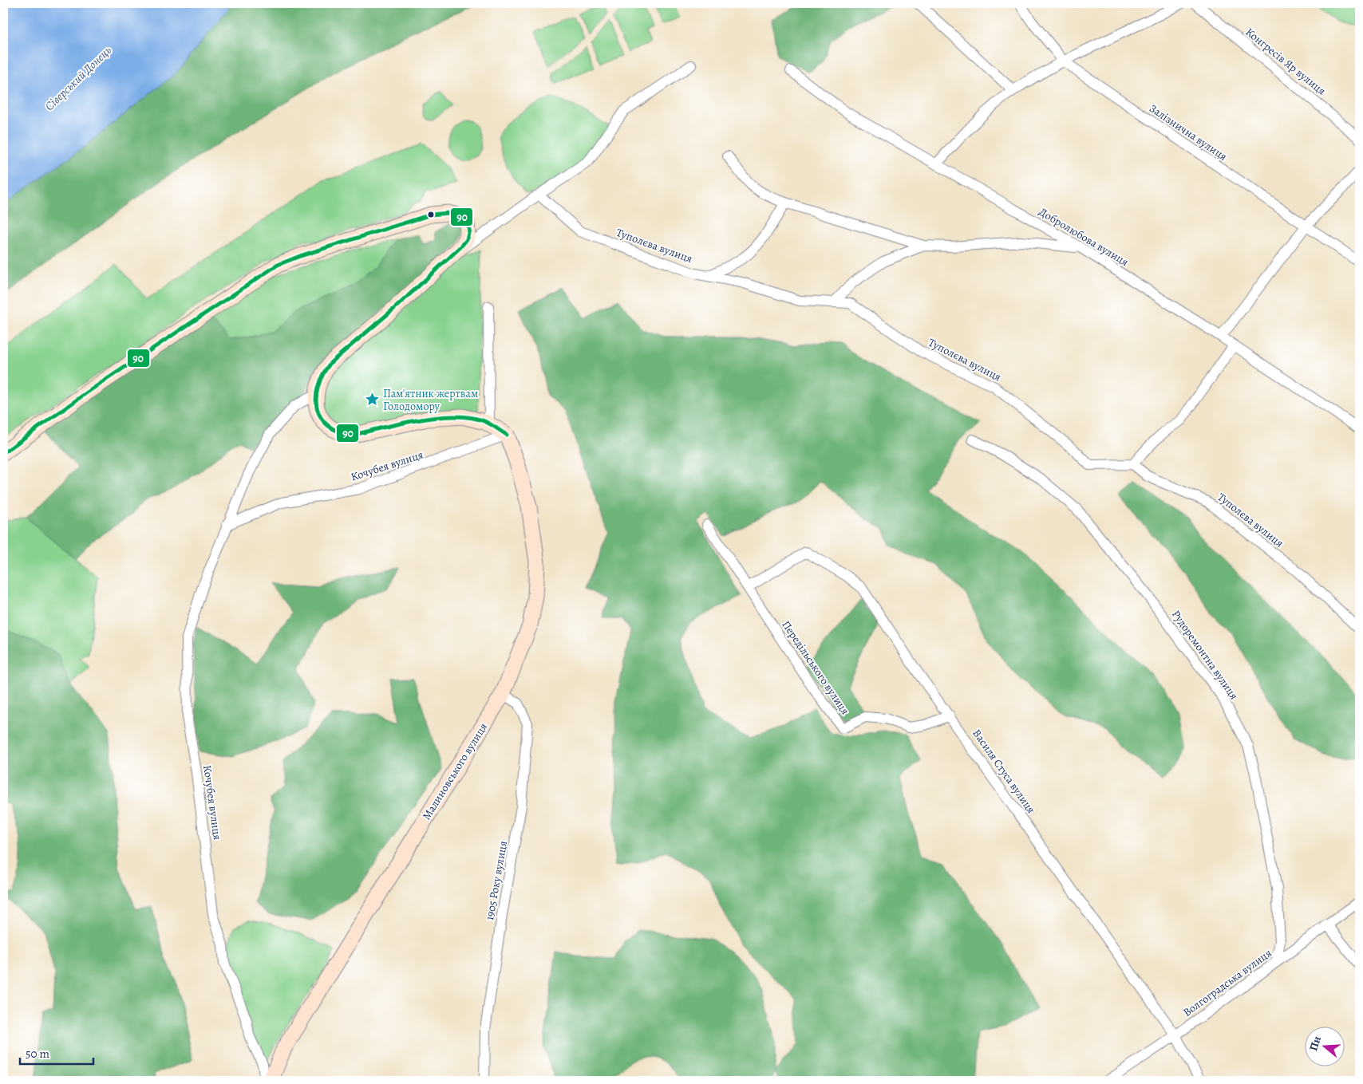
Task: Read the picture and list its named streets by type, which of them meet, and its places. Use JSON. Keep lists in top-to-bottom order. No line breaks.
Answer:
{"streets":{"main road":["Малиновського вулиця"],"street":["Конгресів Яр вулиця","Залізнична вулиця","Добролюбова вулиця","Туполєва вулиця","Кочубея вулиця","Рудоремонтна вулиця","Передільського вулиця","Василя Стуса вулиця","1905 Року вулиця","Волгоградська вулиця"]},"crossings":[["Кочубея вулиця","Малиновського вулиця"],["Рудоремонтна вулиця","Волгоградська вулиця"],["Передільського вулиця","Василя Стуса вулиця"],["Малиновського вулиця","1905 Року вулиця"],["Василя Стуса вулиця","Волгоградська вулиця"]],"water":["Сіверський Донець"],"places":{"place":["Пам'ятник жертвам Голодомору"]},"lines":["transit line 90"],"scale_bar":"50 m","north":"left"}
